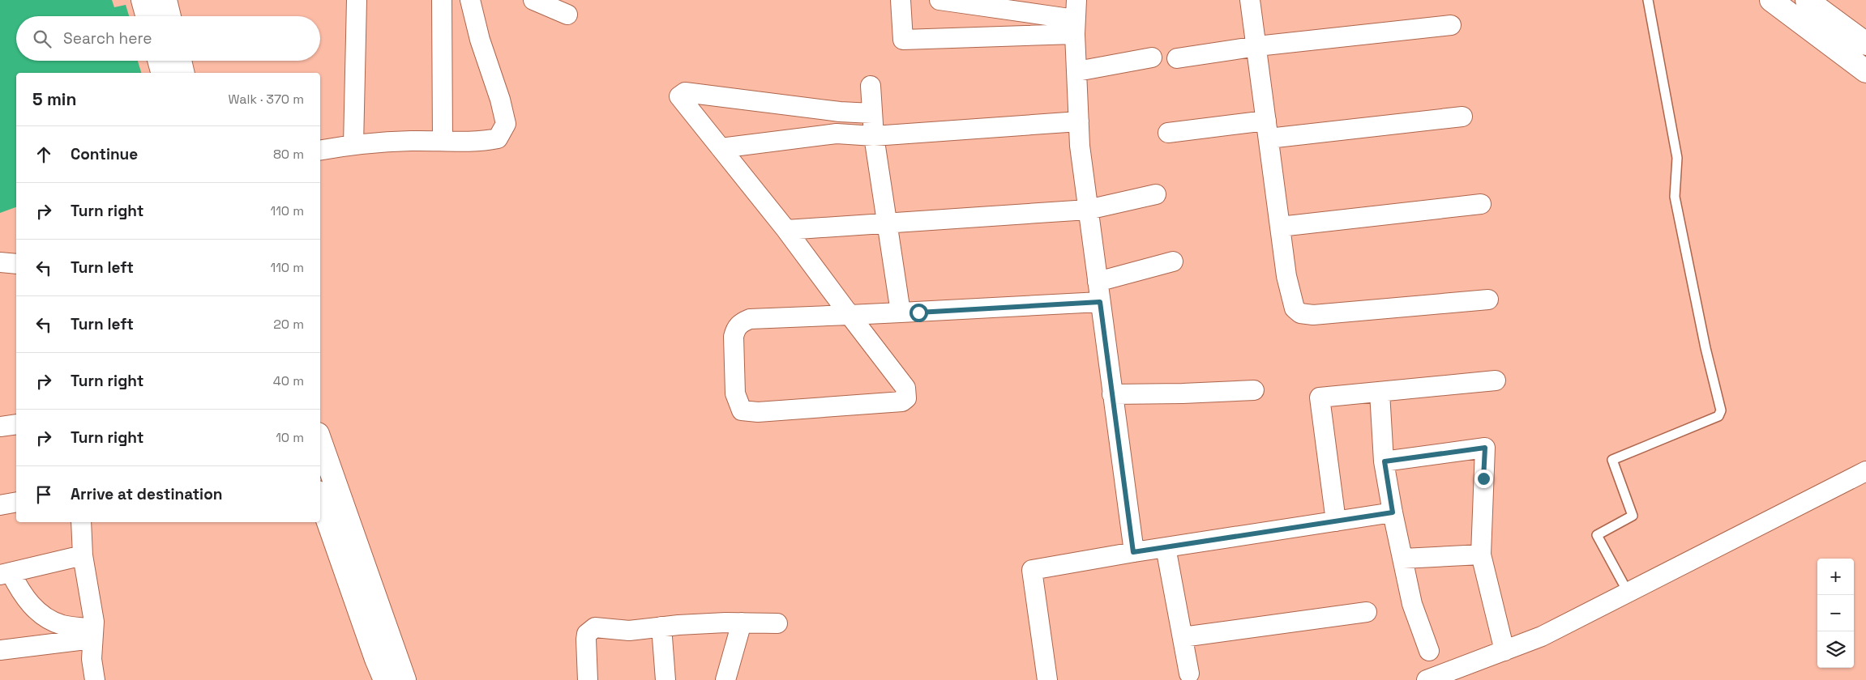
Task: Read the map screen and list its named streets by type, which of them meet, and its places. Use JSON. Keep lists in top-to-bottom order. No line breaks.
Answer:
{"page":{"search":"Search here","heading":["5 min","Walk · 370 m"],"list":[["Continue","80 m"],["Turn right","110 m"],["Turn left","110 m"],["Turn left","20 m"],["Turn right","40 m"],["Turn right","10 m"],"Arrive at destination"],"map_buttons":["+","−"]}}
